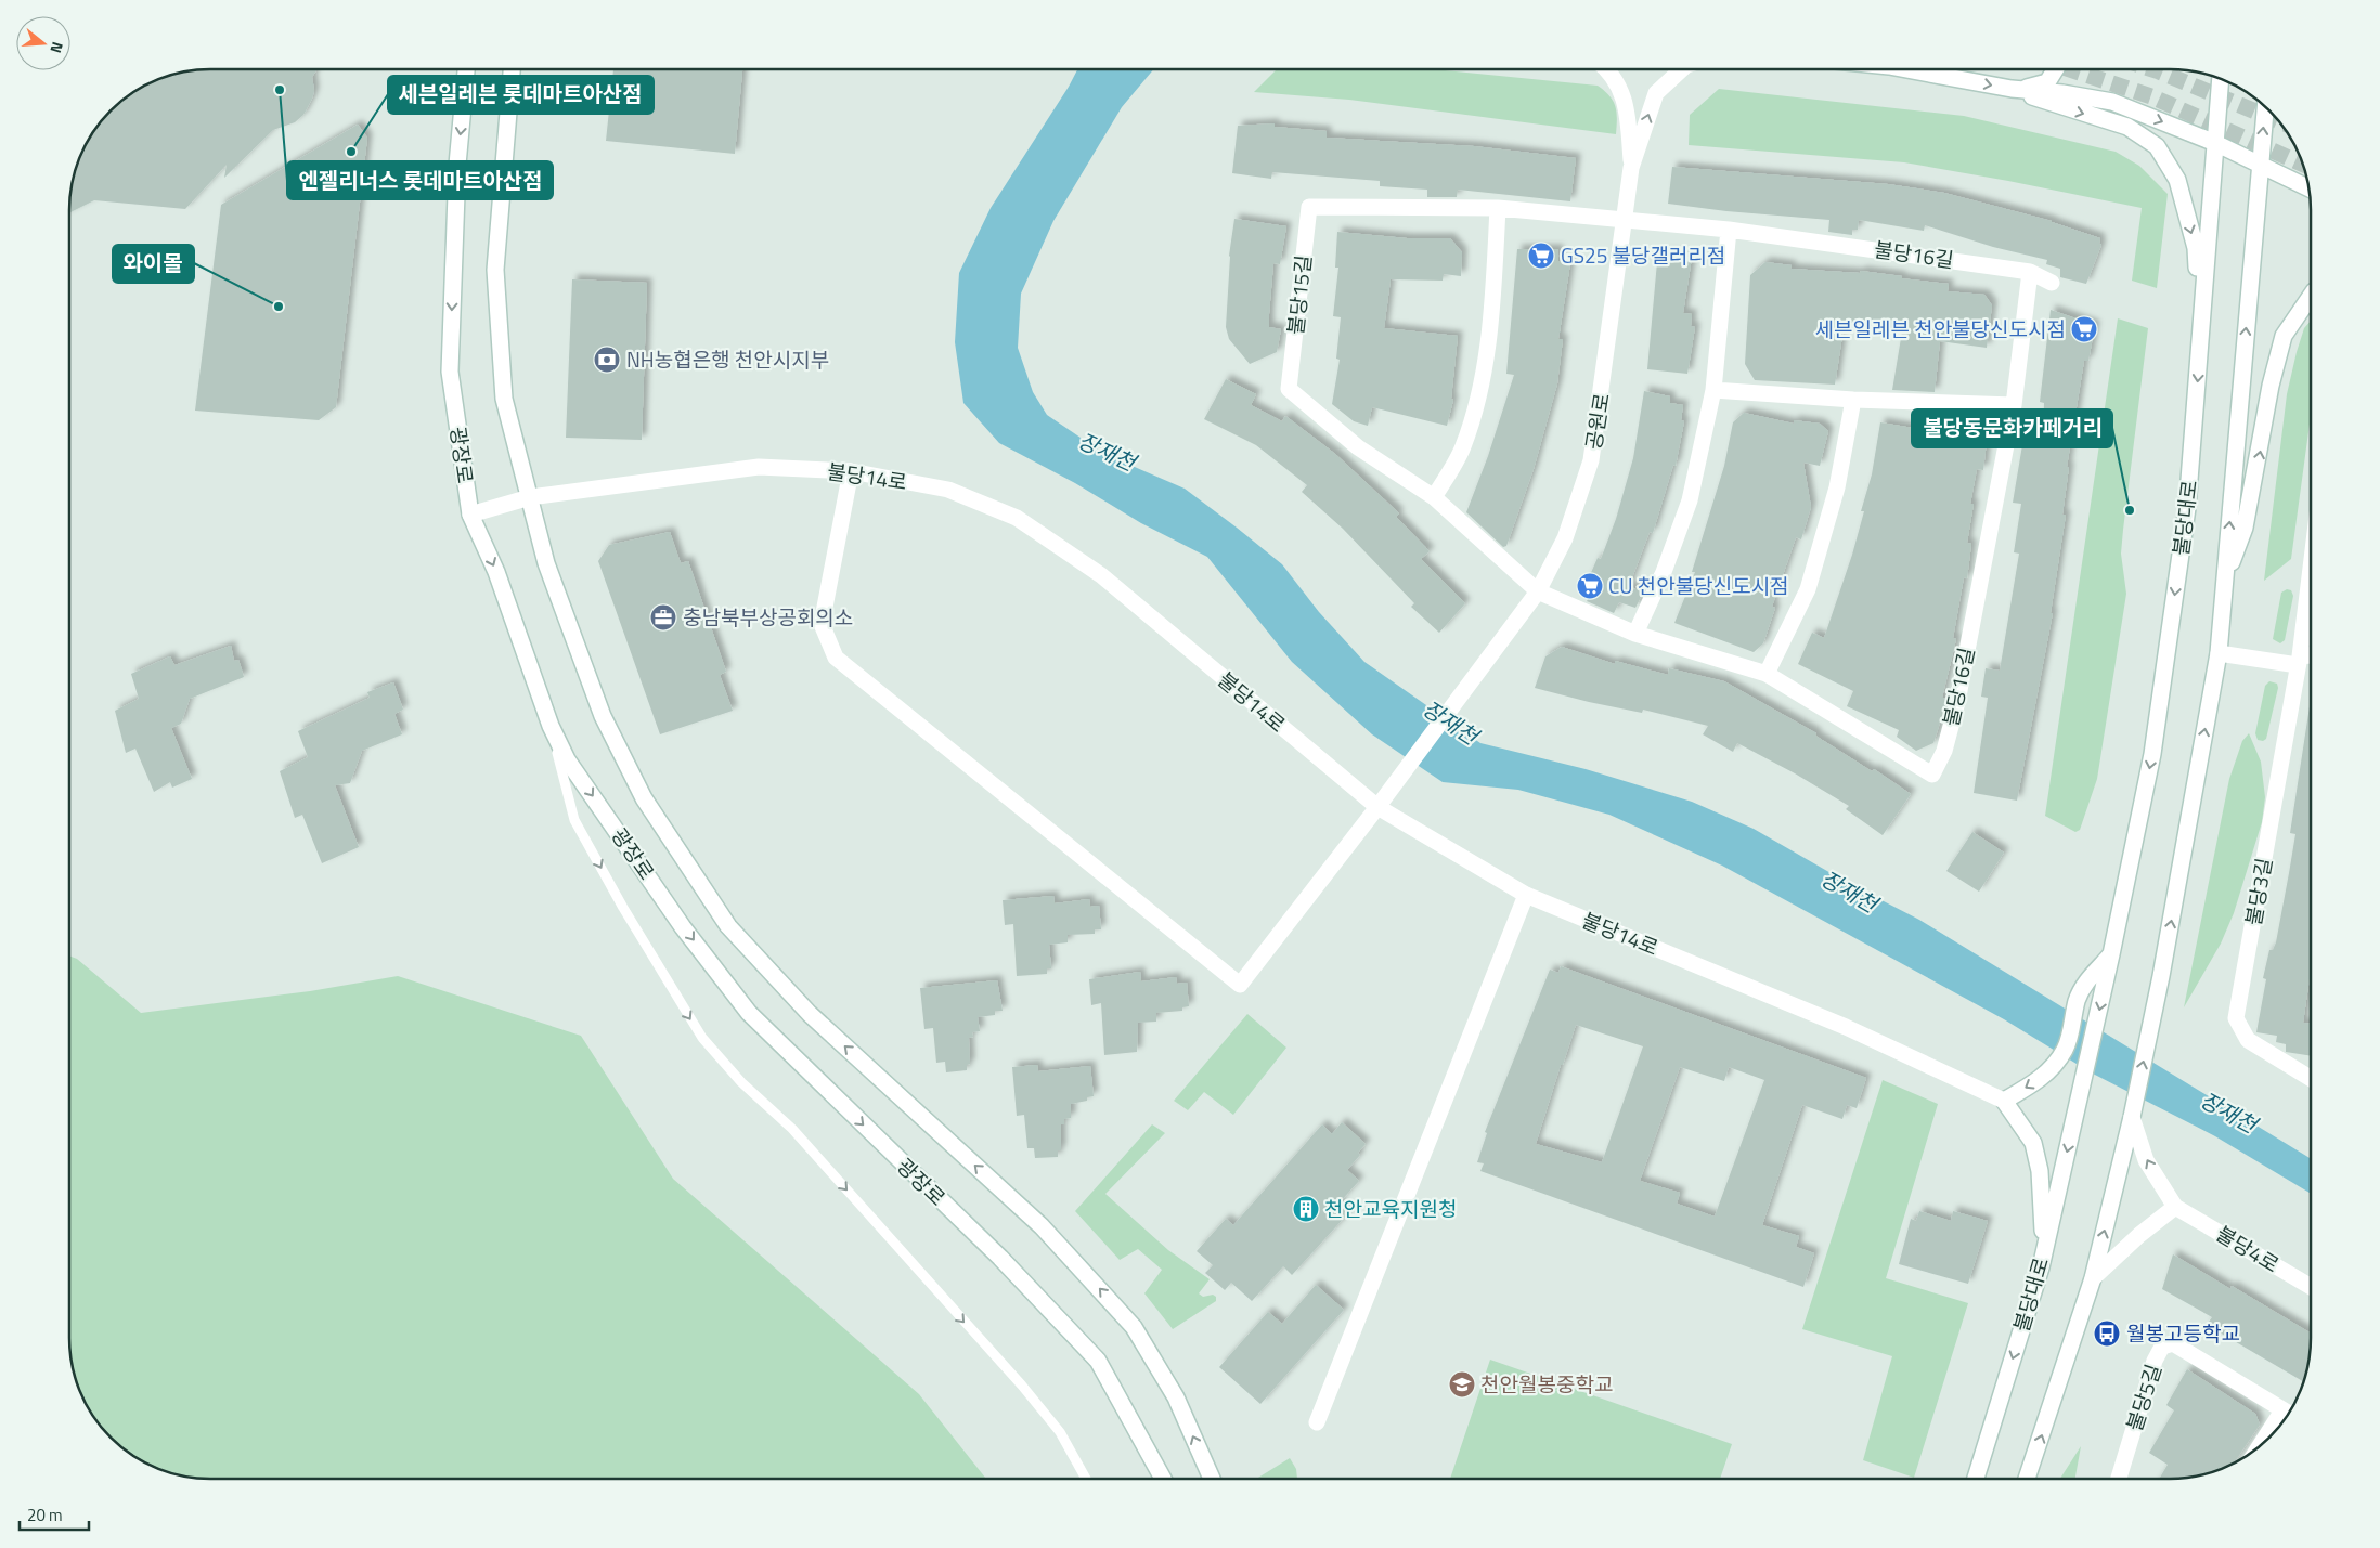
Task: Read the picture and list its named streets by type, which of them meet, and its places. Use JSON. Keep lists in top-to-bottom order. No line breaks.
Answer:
{"streets":{"street":["불당16길","불당15길","공원로","광장로","불당14로","불당대로","불당3길","불당4로","불당5길"]},"crossings":[["불당16길","불당15길"],["불당16길","공원로"],["불당15길","공원로"],["공원로","불당14로"],["광장로","불당14로"]],"water":["장재천"],"places":{"other":["엔젤리너스 롯데마트아산점","세븐일레븐 롯데마트아산점","와이몰","불당동문화카페거리"],"supermarket":["GS25 불당갤러리점","세븐일레븐 천안불당신도시점","CU 천안불당신도시점"],"bank":["NH농협은행 천안시지부"],"office":["충남북부상공회의소"],"building":["천안교육지원청"],"bus stop":["월봉고등학교"],"school or university":["천안월봉중학교"]},"scale_bar":"20 m","north":"right"}
